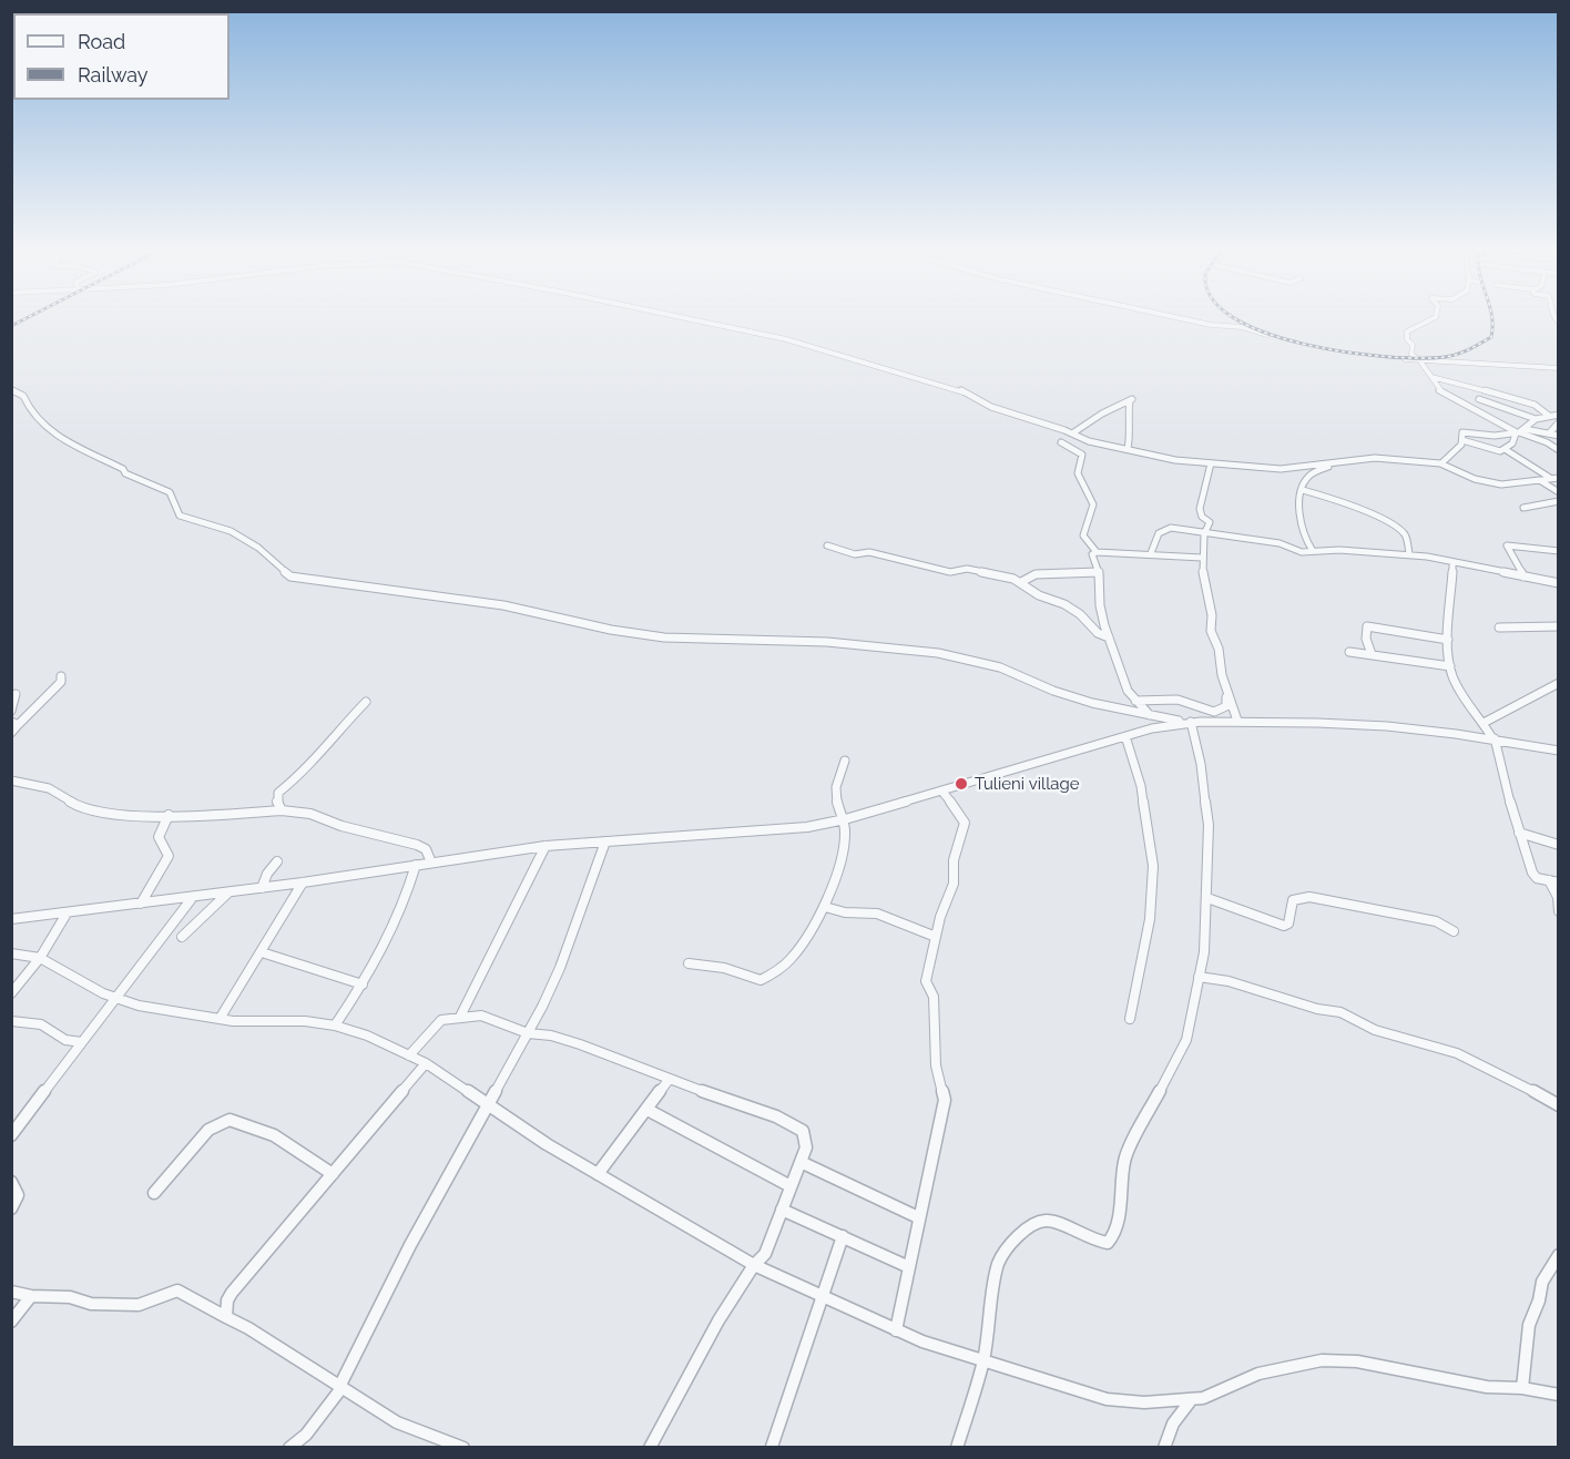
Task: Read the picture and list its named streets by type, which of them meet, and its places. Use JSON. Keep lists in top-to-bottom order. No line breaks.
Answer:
{"places":["Tulieni village"],"legend":["Road","Railway"]}
